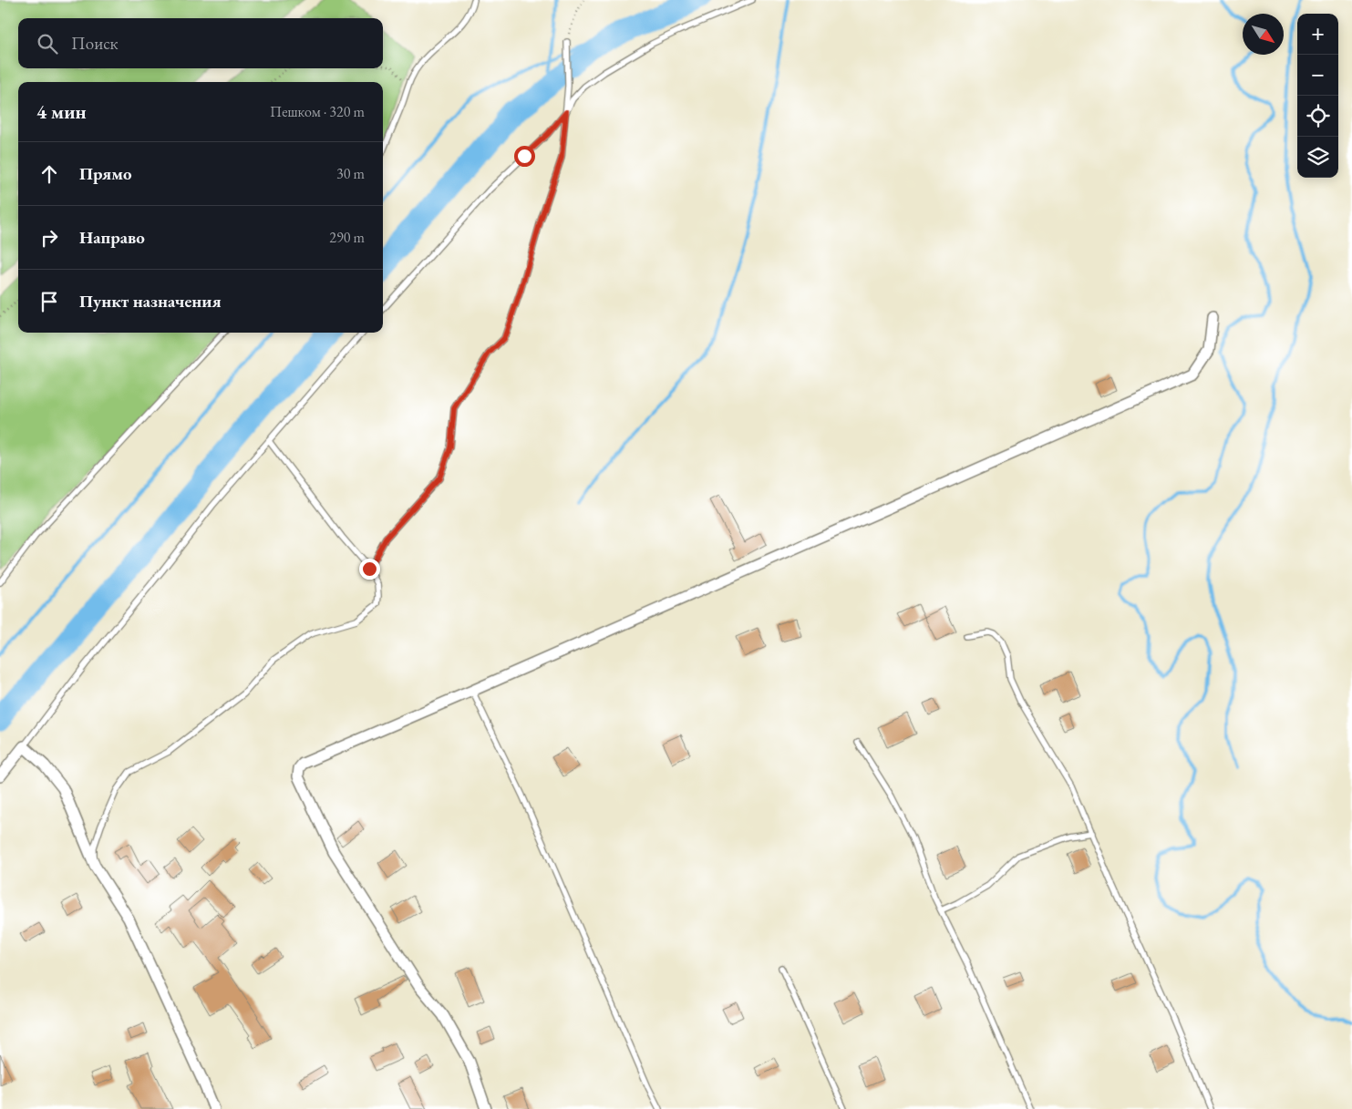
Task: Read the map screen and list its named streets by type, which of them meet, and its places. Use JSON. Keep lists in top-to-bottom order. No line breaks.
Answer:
{"north":"bottom right","page":{"map_buttons":["+","−"],"search":"Поиск","heading":["4 мин","Пешком · 320 m"],"list":[["Прямо","30 m"],["Направо","290 m"],"Пункт назначения"]}}
